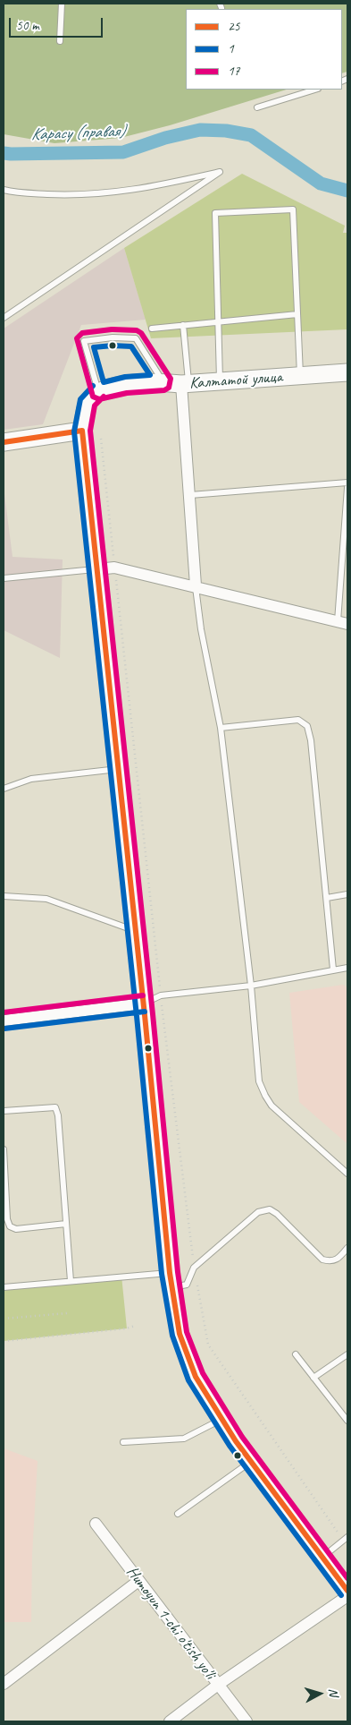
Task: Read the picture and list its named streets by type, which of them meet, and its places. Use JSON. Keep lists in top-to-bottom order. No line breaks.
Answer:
{"streets":{"street":["Калтатой улица","Humoyun 1-chi o'tish yo'li"]},"water":["Карасу (правая)"],"lines":["transit line 17","transit line 1","transit line 25"],"legend":["25","1","17"],"scale_bar":"50 m","north":"right"}
